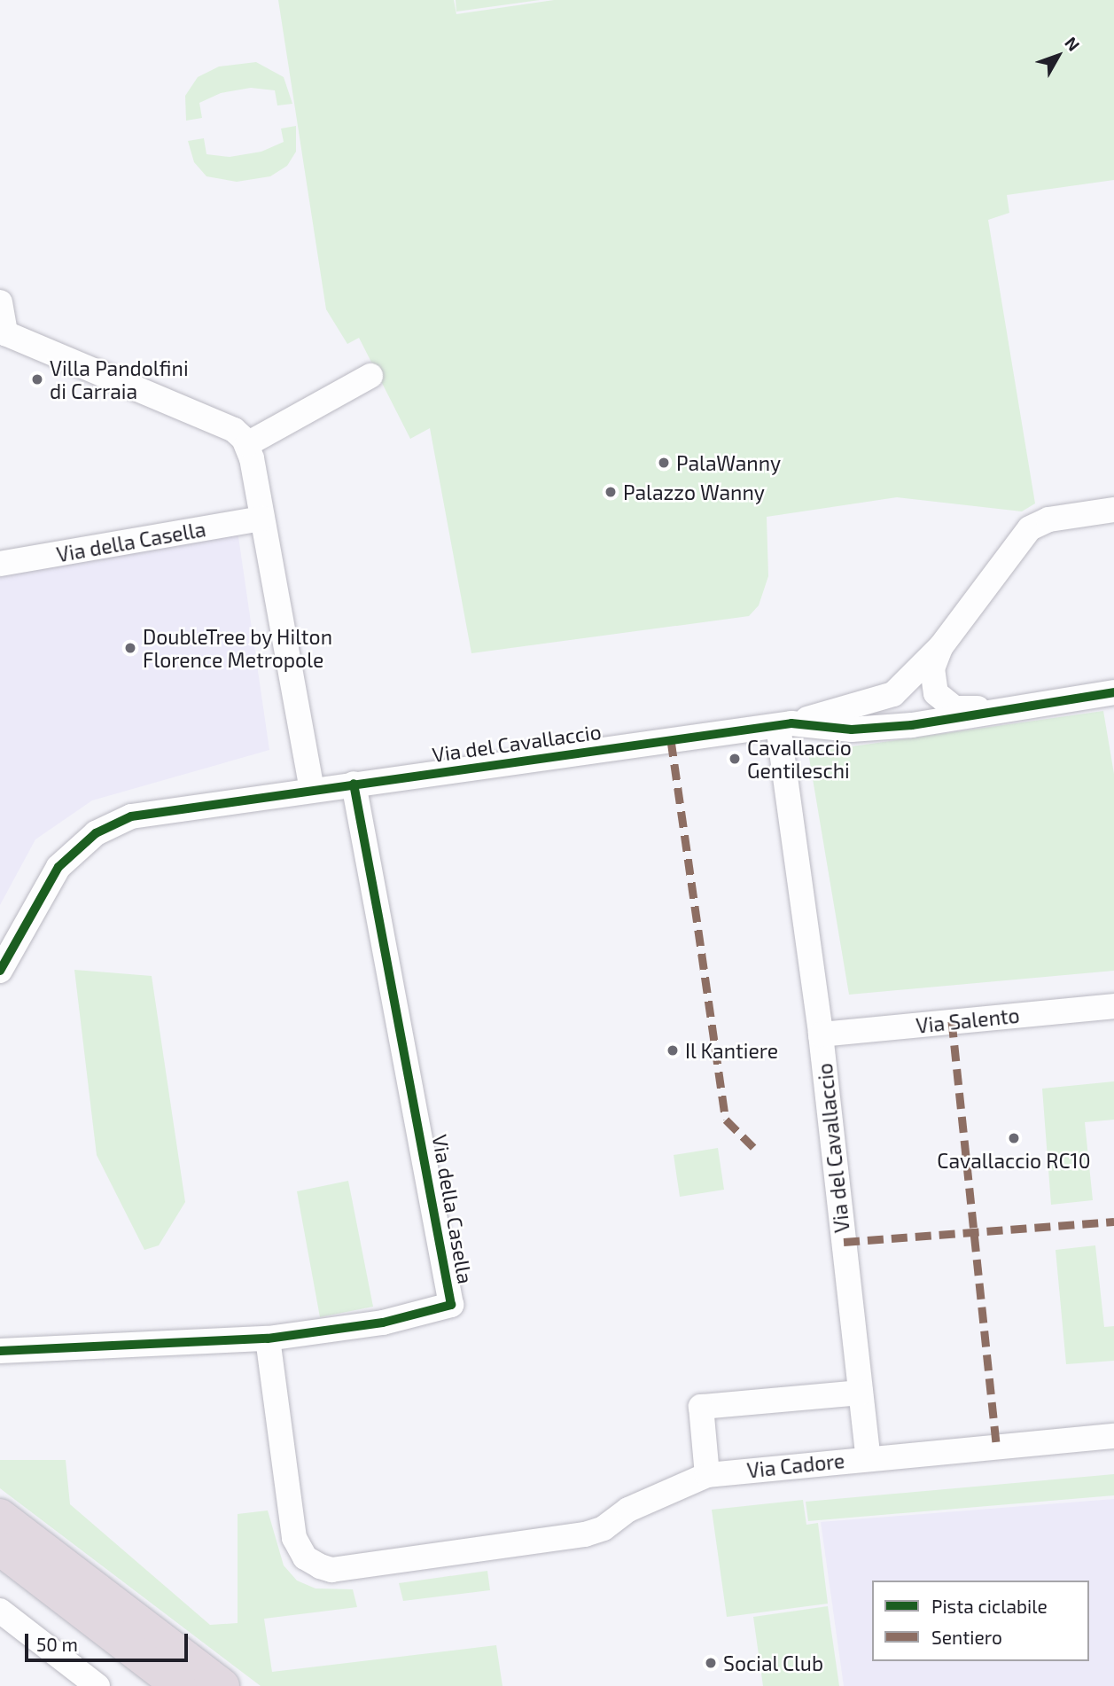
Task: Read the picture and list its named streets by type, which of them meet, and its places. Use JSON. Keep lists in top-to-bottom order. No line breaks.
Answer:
{"streets":{"street":["Via della Casella","Via del Cavallaccio","Via Salento","Via Cadore"]},"crossings":[["Via della Casella","Via del Cavallaccio"],["Via del Cavallaccio","Via Salento"],["Via del Cavallaccio","Via Cadore"]],"places":["Villa Pandolfini di Carraia","PalaWanny","Palazzo Wanny","DoubleTree by Hilton Florence Metropole","Cavallaccio Gentileschi","Il Kantiere","Cavallaccio RC10","Social Club"],"legend":["Pista ciclabile","Sentiero"],"scale_bar":"50 m","north":"top right"}
